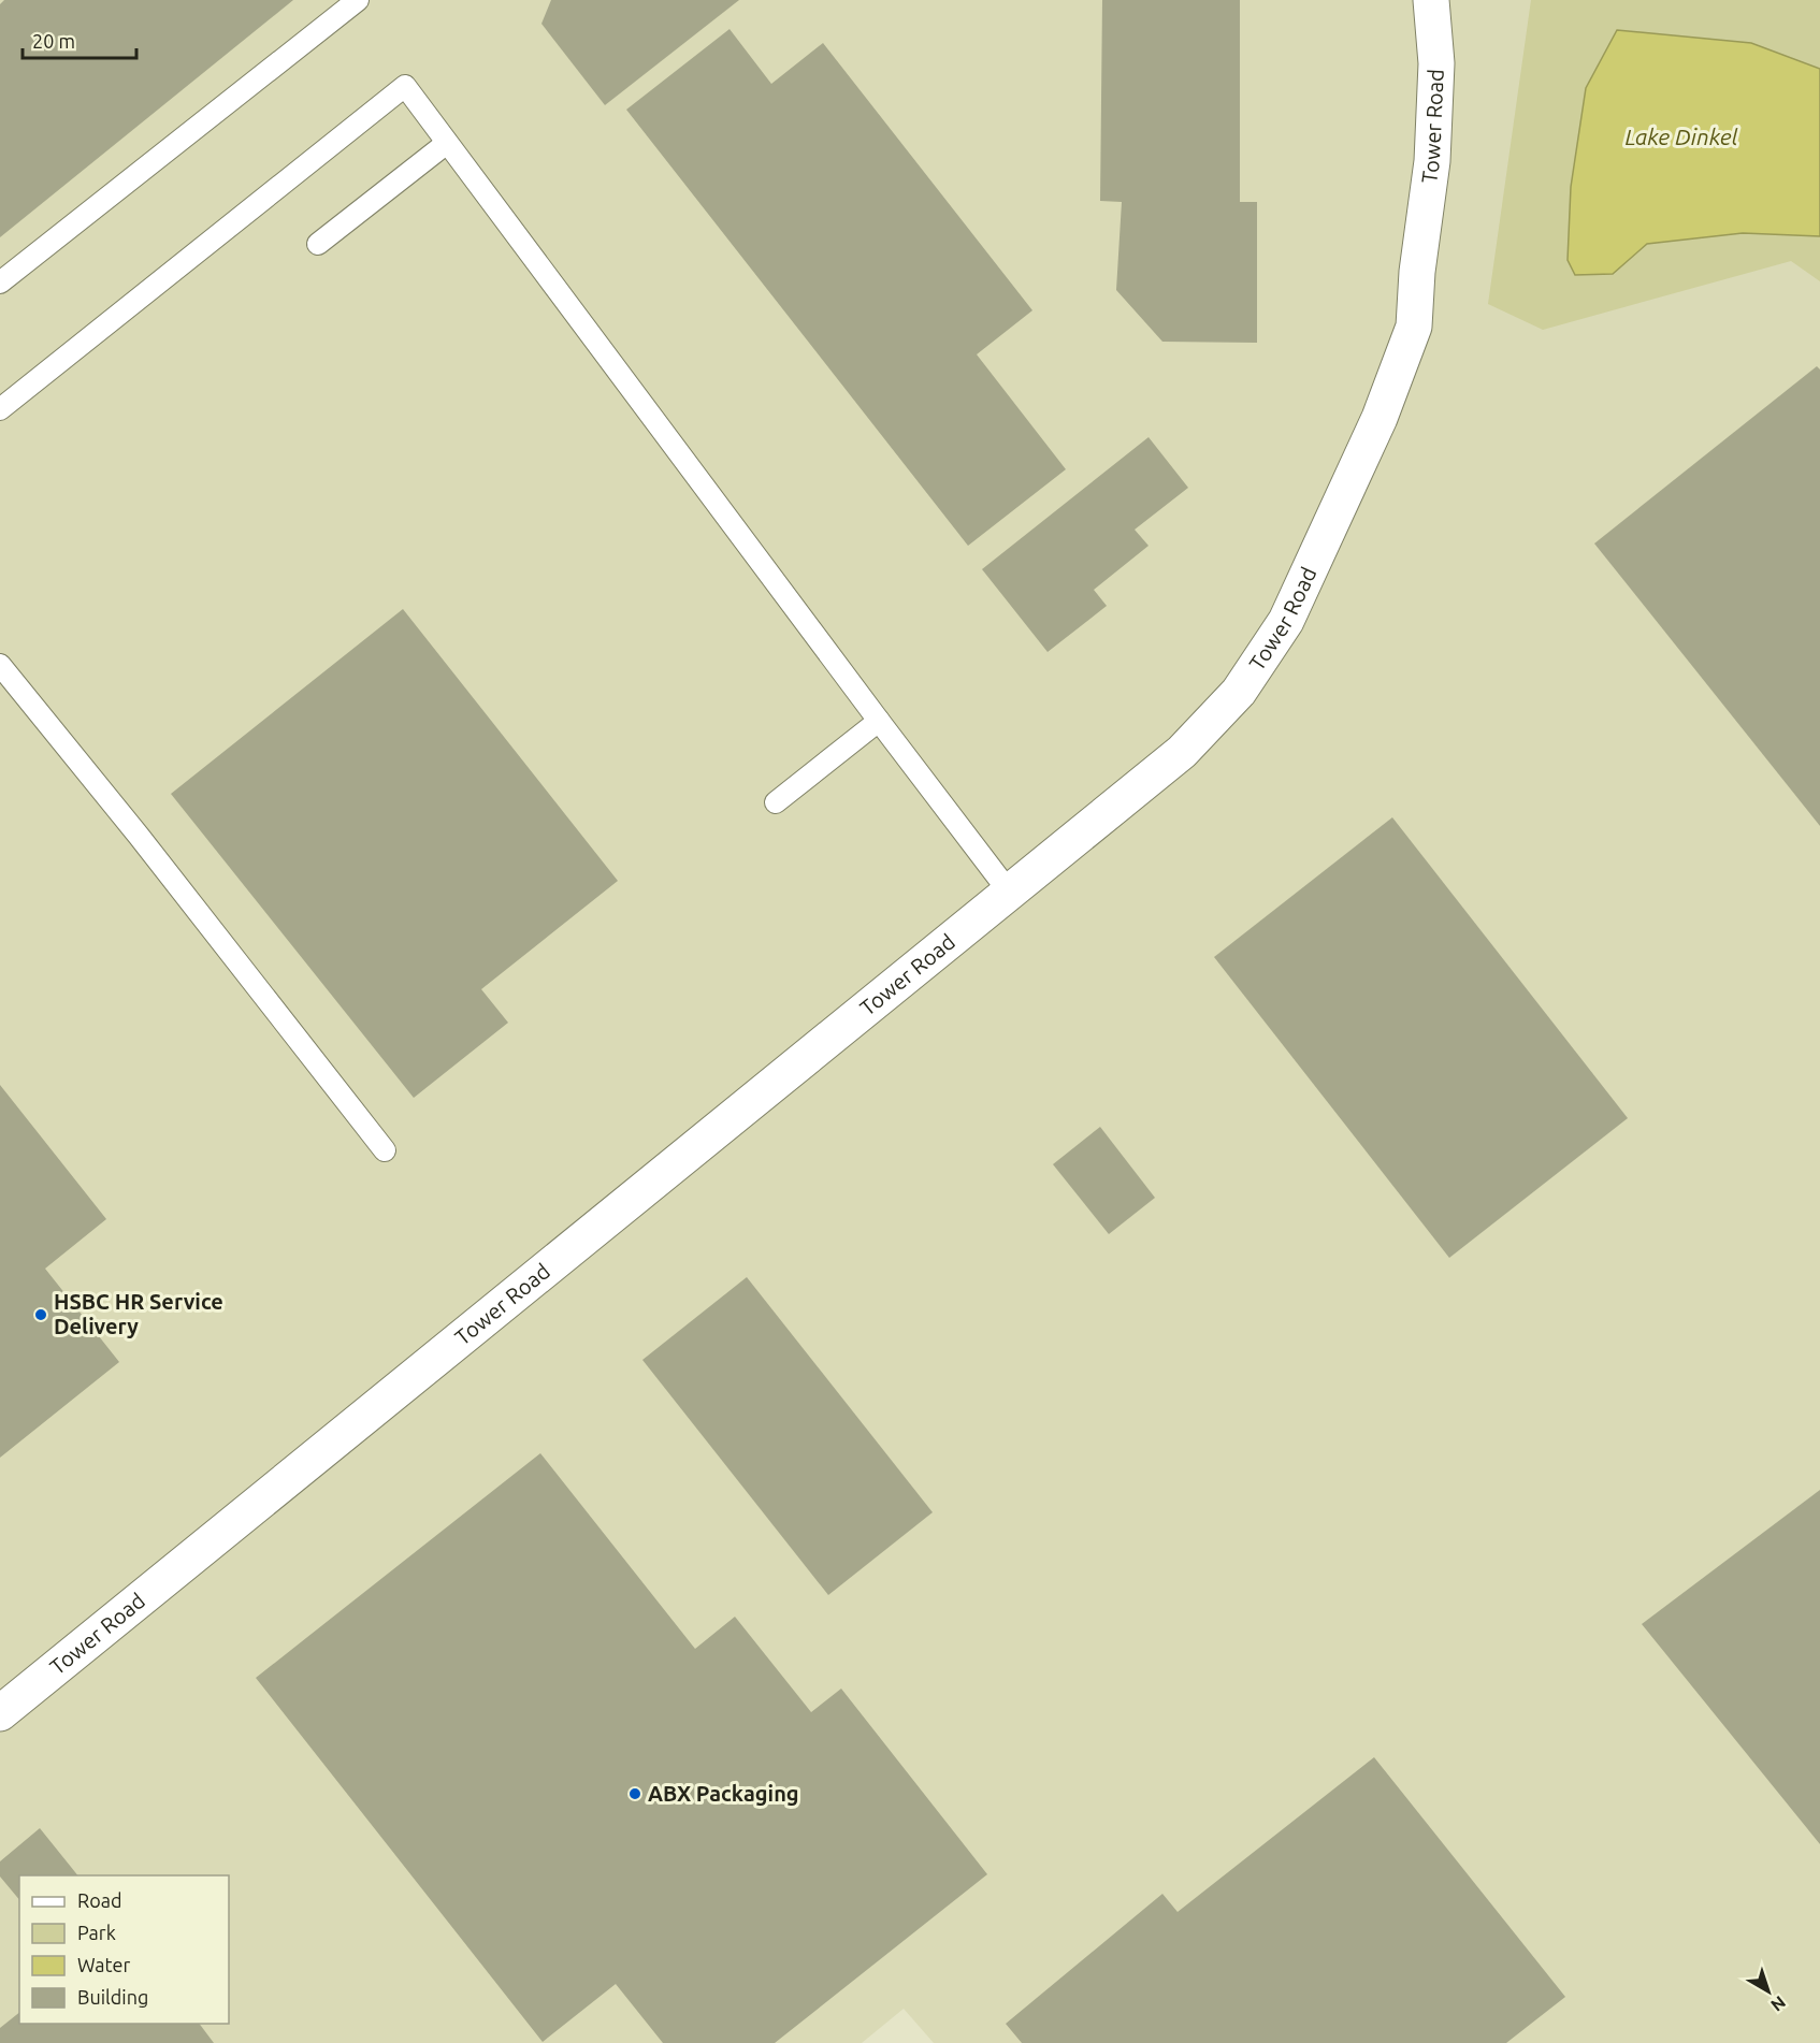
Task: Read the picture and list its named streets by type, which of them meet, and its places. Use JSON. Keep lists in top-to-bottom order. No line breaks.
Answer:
{"streets":{"street":["Tower Road"]},"water":["Lake Dinkel"],"places":["HSBC HR Service Delivery","ABX Packaging"],"legend":["Road","Park","Water","Building"],"scale_bar":"20 m","north":"bottom right"}
